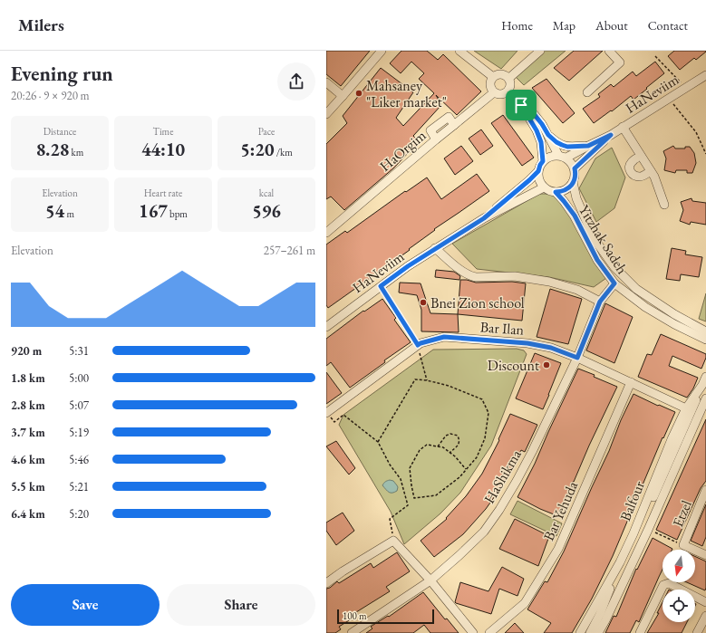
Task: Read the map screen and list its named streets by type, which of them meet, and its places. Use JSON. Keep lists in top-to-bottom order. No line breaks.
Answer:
{"streets":{"street":["HaNeviim","HaOrgim","Yitzhak Sadeh","Bar Ilan","HaShikma","Balfour","Bar Yehuda","Etzel"]},"crossings":[["HaNeviim","Yitzhak Sadeh"],["Yitzhak Sadeh","HaShikma"],["Bar Ilan","HaShikma"],["Bar Ilan","Balfour"],["Bar Ilan","Bar Yehuda"]],"places":["Mahsaney \"Liker market\"","Bnei Zion school","Discount"],"scale_bar":"100 m","north":"bottom","page":{"header":"Milers","nav":["Home","Map","About","Contact"],"heading":["Evening run","20:26 · 9 × 920 m"],"stats":[["Distance","8.28 km"],["Time","44:10"],["Pace","5:20 /km"],["Elevation","54 m"],["Heart rate","167 bpm"],["kcal","596"]],"chart":["Elevation","257–261 m"],"list":[{"name":"920 m","note":"5:31"},{"name":"1.8 km","note":"5:00"},{"name":"2.8 km","note":"5:07"},{"name":"3.7 km","note":"5:19"},{"name":"4.6 km","note":"5:46"},{"name":"5.5 km","note":"5:21"},{"name":"6.4 km","note":"5:20"}],"buttons":["Save","Share"],"scale":"100 m"}}
